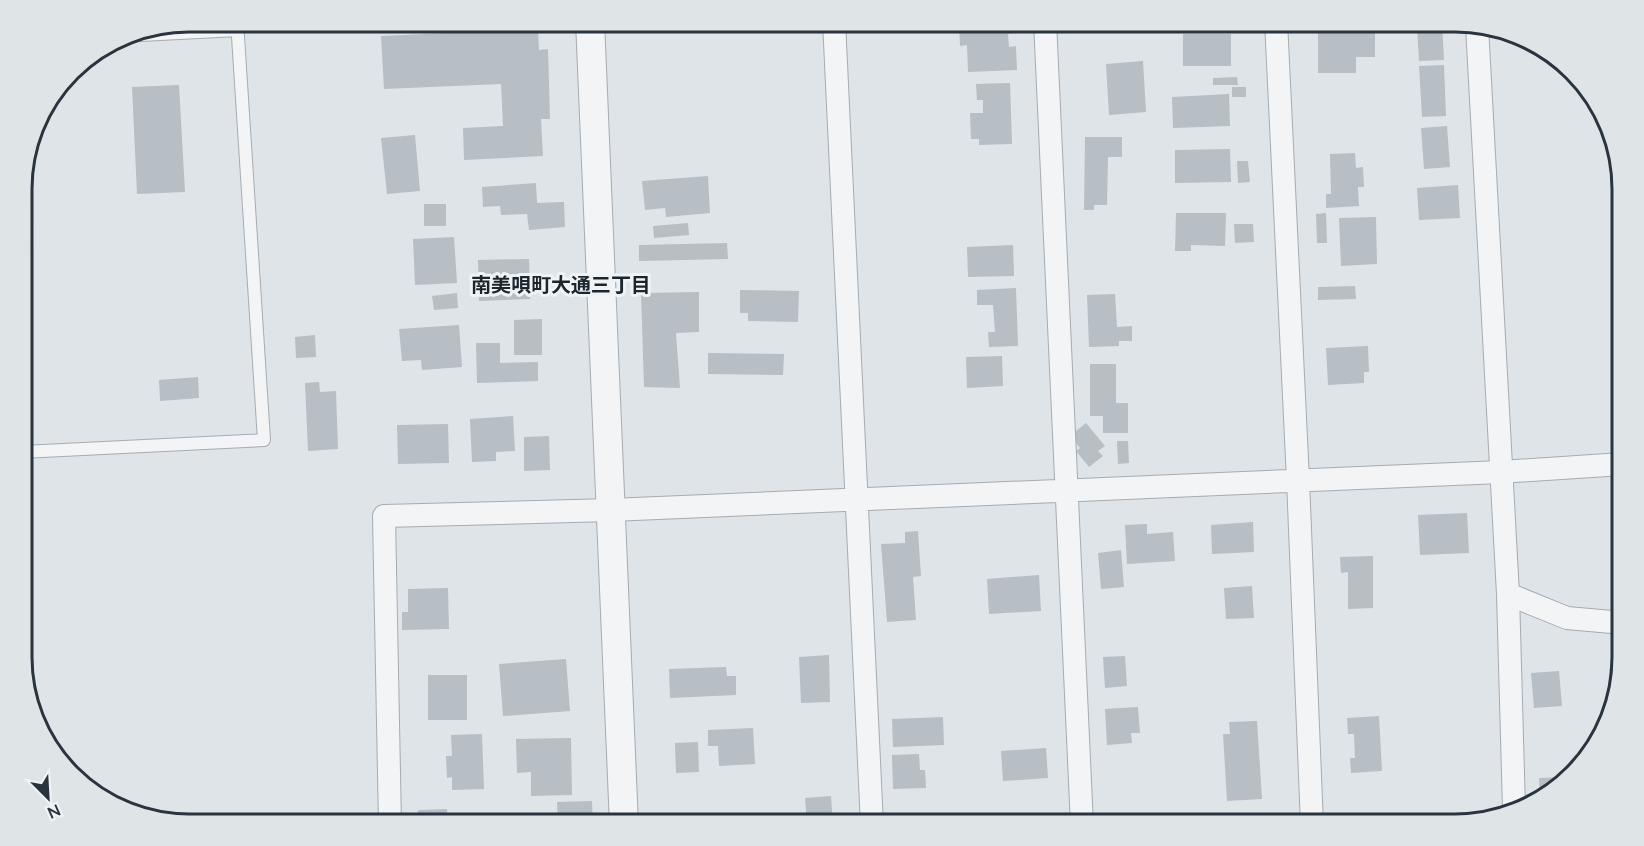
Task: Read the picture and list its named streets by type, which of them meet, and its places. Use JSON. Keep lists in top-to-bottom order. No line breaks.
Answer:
{"districts":["南美唄町大通三丁目"],"north":"bottom right"}
